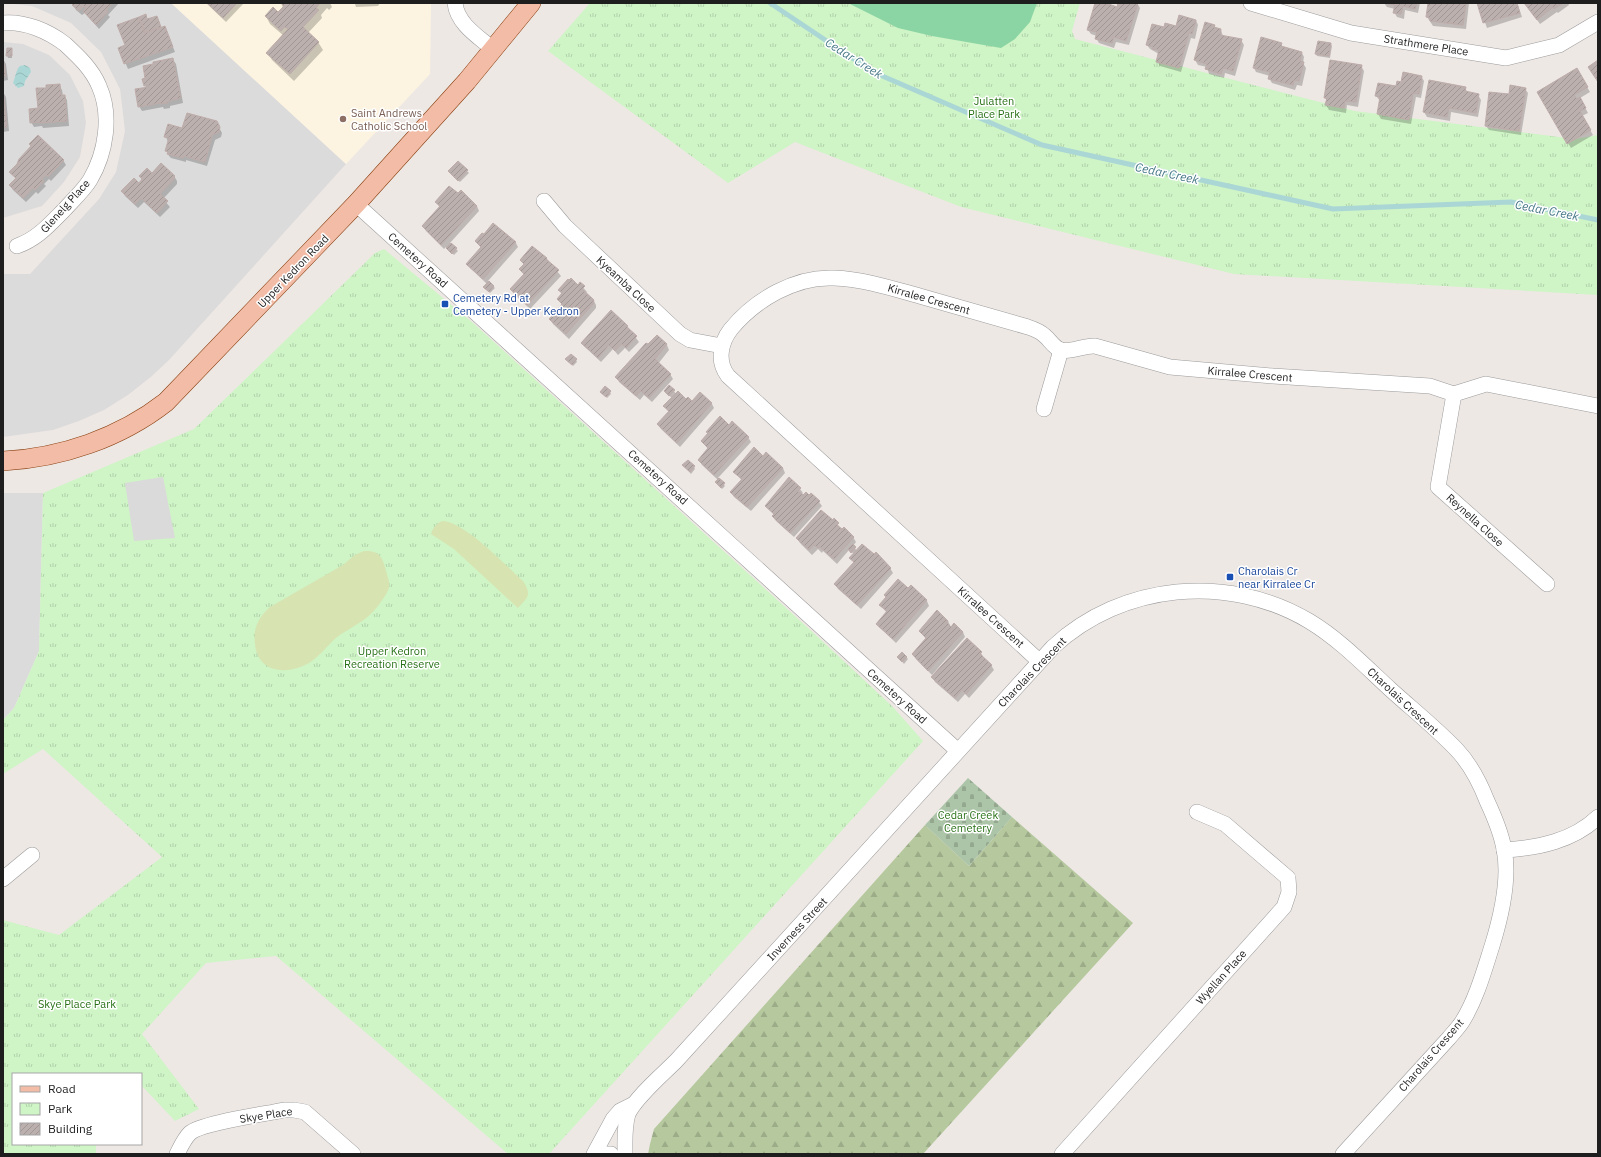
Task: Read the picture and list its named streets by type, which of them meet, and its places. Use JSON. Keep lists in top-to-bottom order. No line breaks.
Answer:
{"streets":{"main road":["Upper Kedron Road"],"street":["Strathmere Place","Glenelg Place","Cemetery Road","Kyeamba Close","Kirralee Crescent","Reynella Close","Charolais Crescent","Inverness Street","Wyellan Place","Skye Place"]},"crossings":[["Cemetery Road","Upper Kedron Road"],["Cemetery Road","Charolais Crescent"],["Cemetery Road","Inverness Street"],["Kyeamba Close","Kirralee Crescent"],["Kirralee Crescent","Reynella Close"],["Kirralee Crescent","Charolais Crescent"],["Charolais Crescent","Inverness Street"]],"water":["Cedar Creek"],"parks":["Julatten Place Park","Upper Kedron Recreation Reserve","Cedar Creek Cemetery","Skye Place Park"],"places":{"other":["Saint Andrews Catholic School"],"transit":["Cemetery Rd at Cemetery - Upper Kedron","Charolais Cr near Kirralee Cr"]},"legend":["Road","Park","Building"]}
